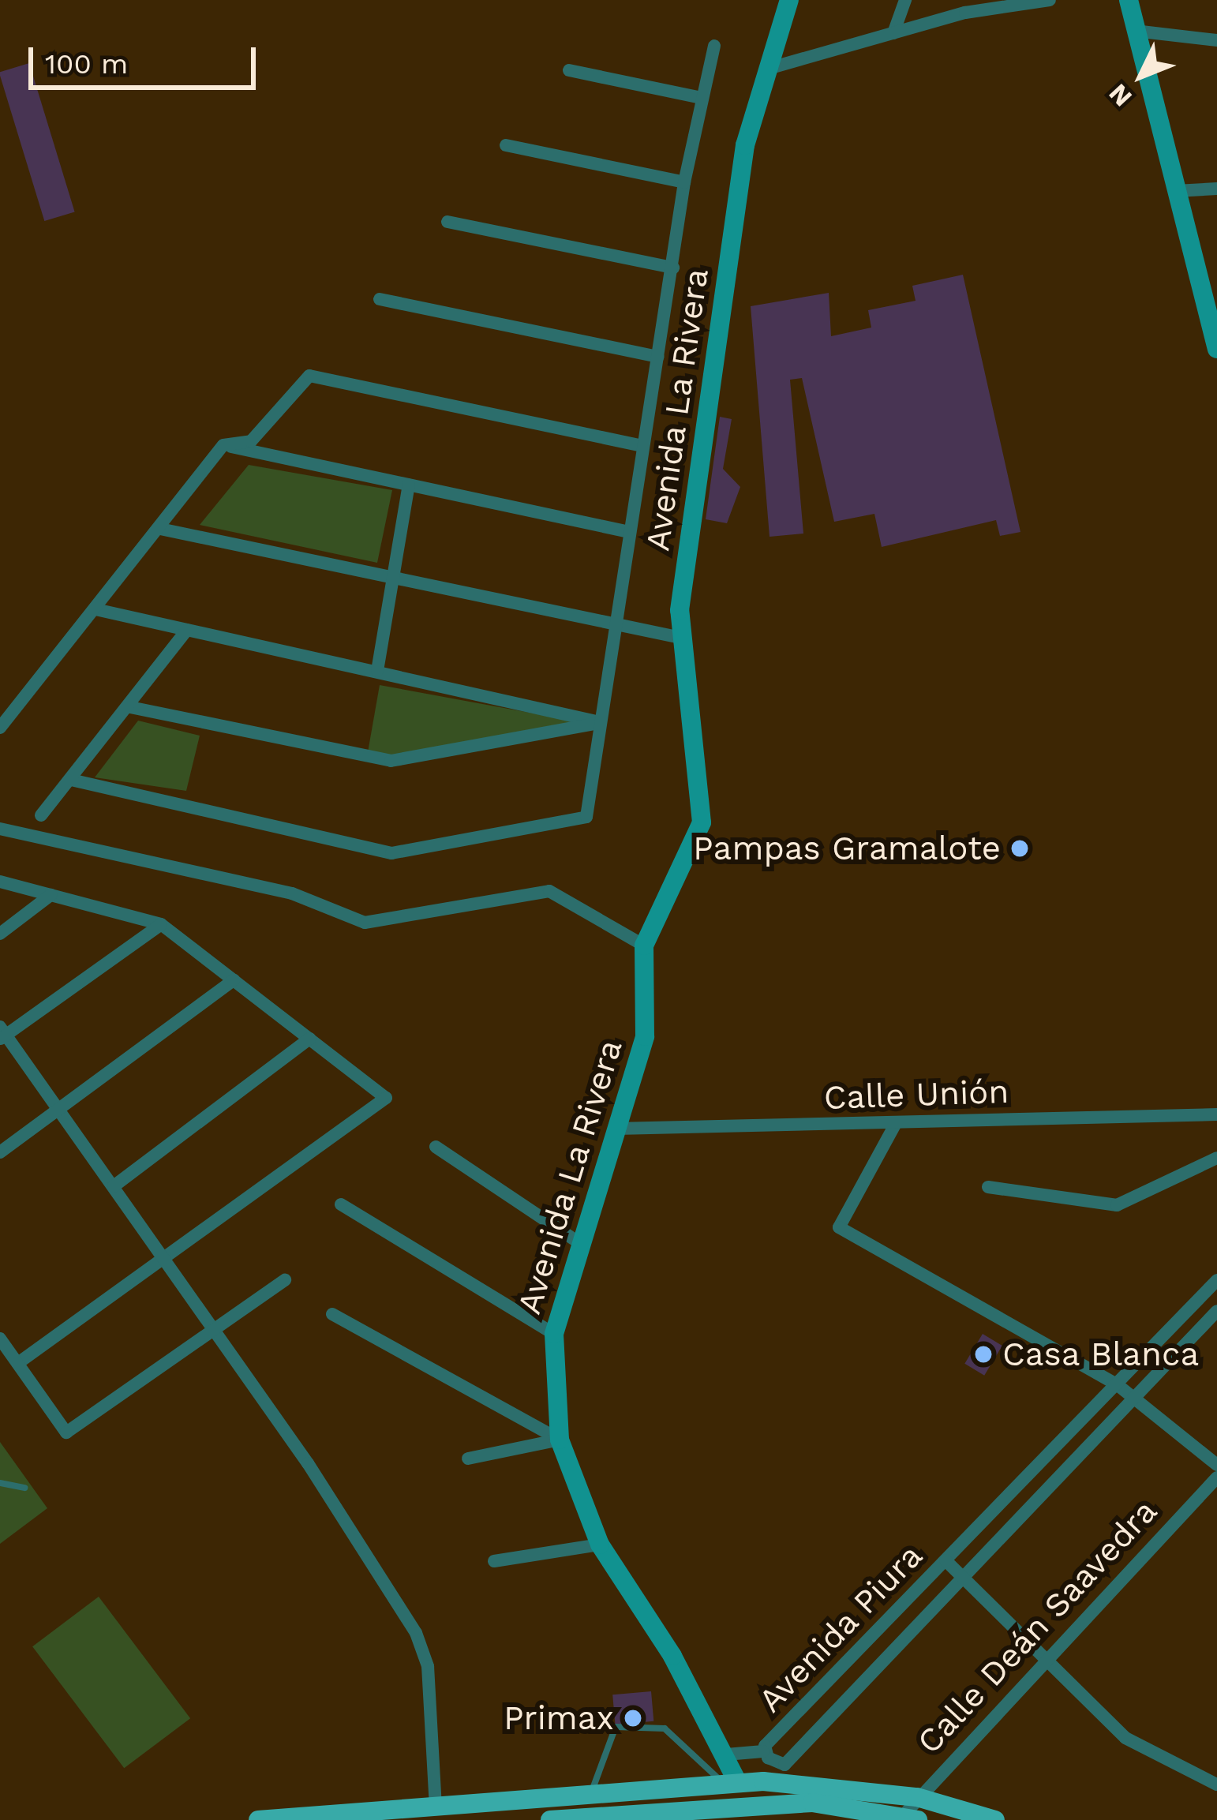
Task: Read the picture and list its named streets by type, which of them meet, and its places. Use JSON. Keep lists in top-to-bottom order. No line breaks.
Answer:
{"streets":{"street":["Avenida La Rivera","Calle Unión","Calle Deán Saavedra","Avenida Piura"]},"crossings":[["Avenida La Rivera","Calle Unión"]],"places":["Pampas Gramalote","Casa Blanca","Primax"],"scale_bar":"100 m","north":"bottom left"}
